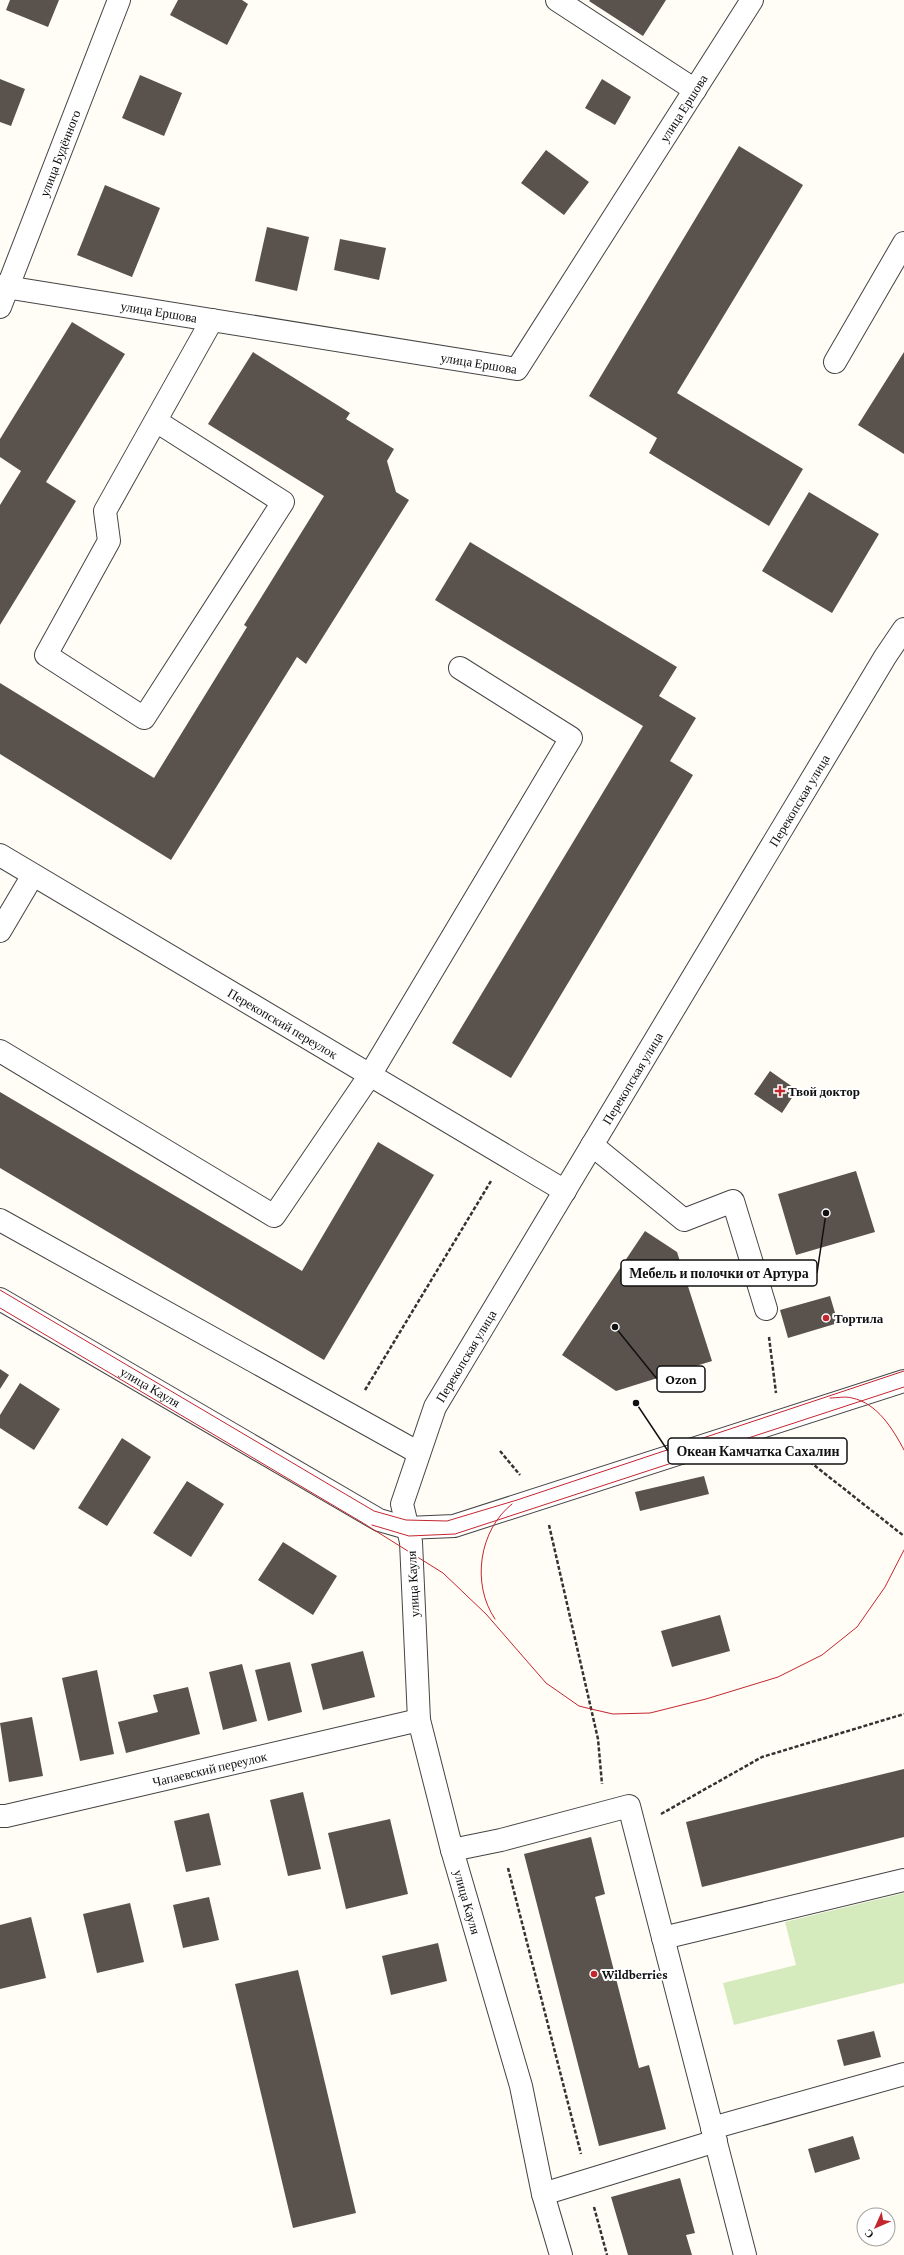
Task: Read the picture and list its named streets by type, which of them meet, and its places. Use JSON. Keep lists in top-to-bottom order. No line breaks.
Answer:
{"streets":{"street":["улица Ершова","улица Будённого","Перекопская улица","Перекопский переулок","улица Кауля","Чапаевский переулок"]},"crossings":[["улица Ершова","улица Будённого"],["Перекопская улица","Перекопский переулок"],["Перекопская улица","улица Кауля"],["улица Кауля","Чапаевский переулок"]],"places":{"health":["Твой доктор"],"other":["Мебель и полочки от Артура","Тортила","Ozon","Океан Камчатка Сахалин","Wildberries"]},"north":"bottom left"}
